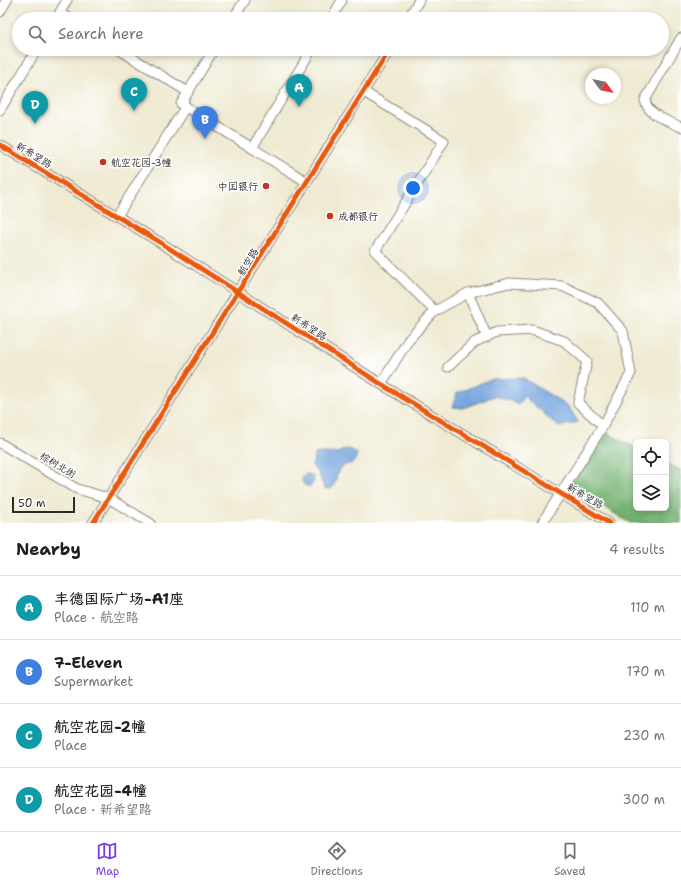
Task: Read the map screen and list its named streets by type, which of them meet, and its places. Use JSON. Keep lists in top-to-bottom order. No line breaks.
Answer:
{"streets":{"street":["新希望路","航空路","棕树北街"]},"crossings":[["新希望路","航空路"],["航空路","棕树北街"]],"places":["航空花园-3幢","中国银行","成都银行"],"scale_bar":"50 m","north":"bottom right","page":{"search":"Search here","pins":["A","C","D","B"],"scale":"50 m","heading":["Nearby","4 results"],"list":[{"mark":"A","name":"丰德国际广场-A1座","note":"Place · 航空路","value":"110 m"},{"mark":"B","name":"7-Eleven","note":"Supermarket","value":"170 m"},{"mark":"C","name":"航空花园-2幢","note":"Place","value":"230 m"},{"mark":"D","name":"航空花园-4幢","note":"Place · 新希望路","value":"300 m"}],"nav":["Map","Directions","Saved"]}}
